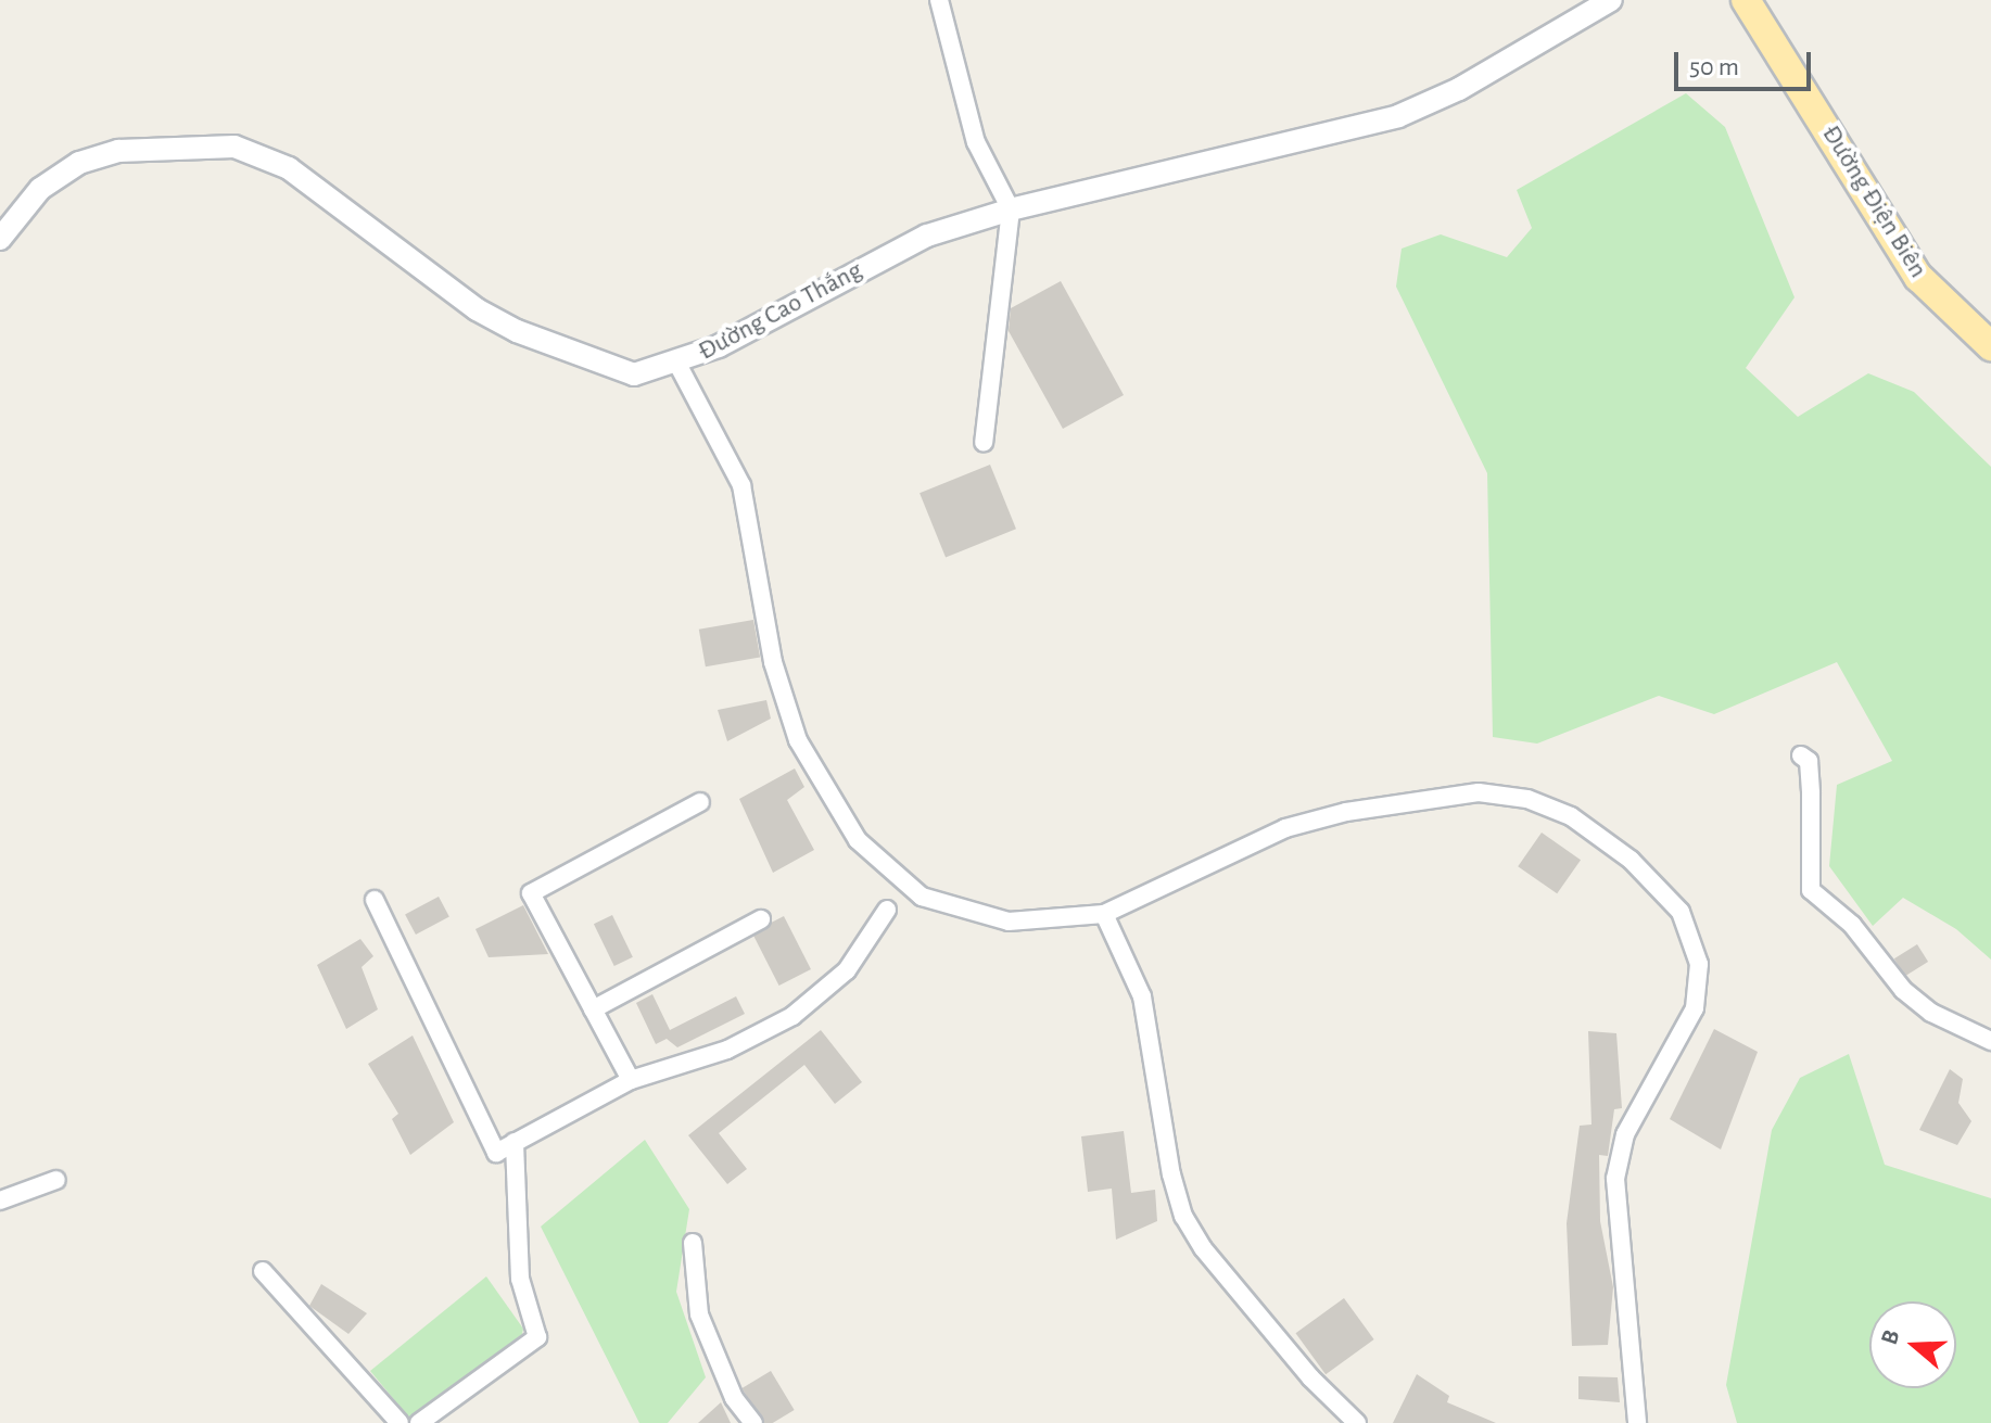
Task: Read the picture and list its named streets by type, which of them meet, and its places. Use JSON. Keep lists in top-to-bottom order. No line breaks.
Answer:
{"streets":{"main road":["Đường Điện Biên"],"street":["Đường Cao Thắng"]},"scale_bar":"50 m","north":"left"}
